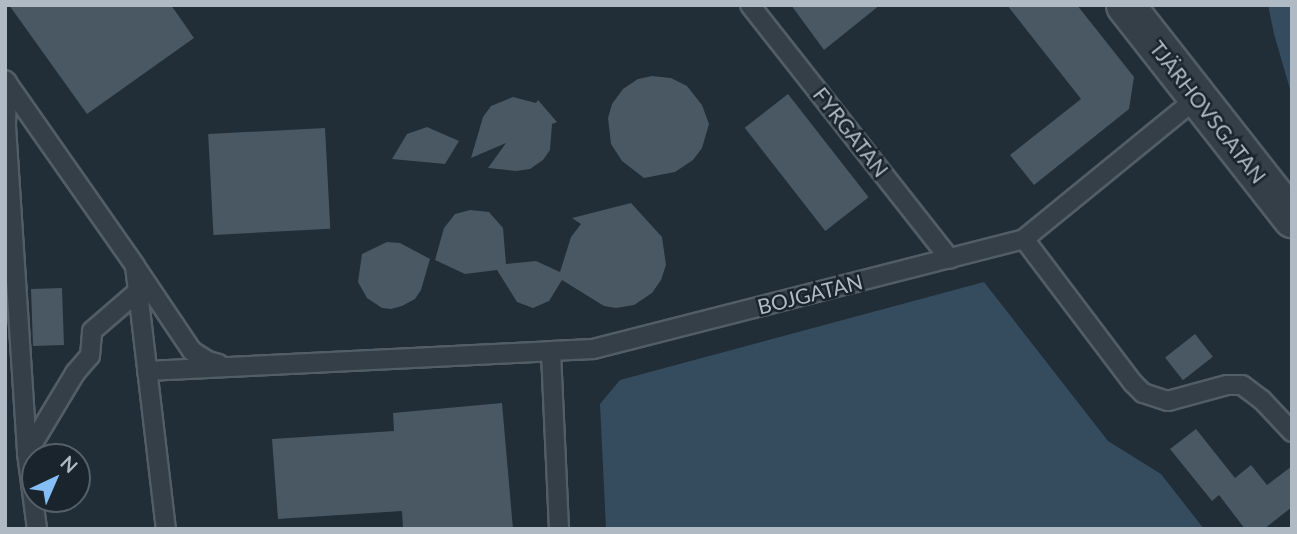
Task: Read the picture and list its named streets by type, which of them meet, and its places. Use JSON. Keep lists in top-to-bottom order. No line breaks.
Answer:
{"streets":{"street":["TJÄRHOVSGATAN"],"lane":["FYRGATAN","BOJGATAN"]},"crossings":[["TJÄRHOVSGATAN","BOJGATAN"],["FYRGATAN","BOJGATAN"]],"north":"top right"}
